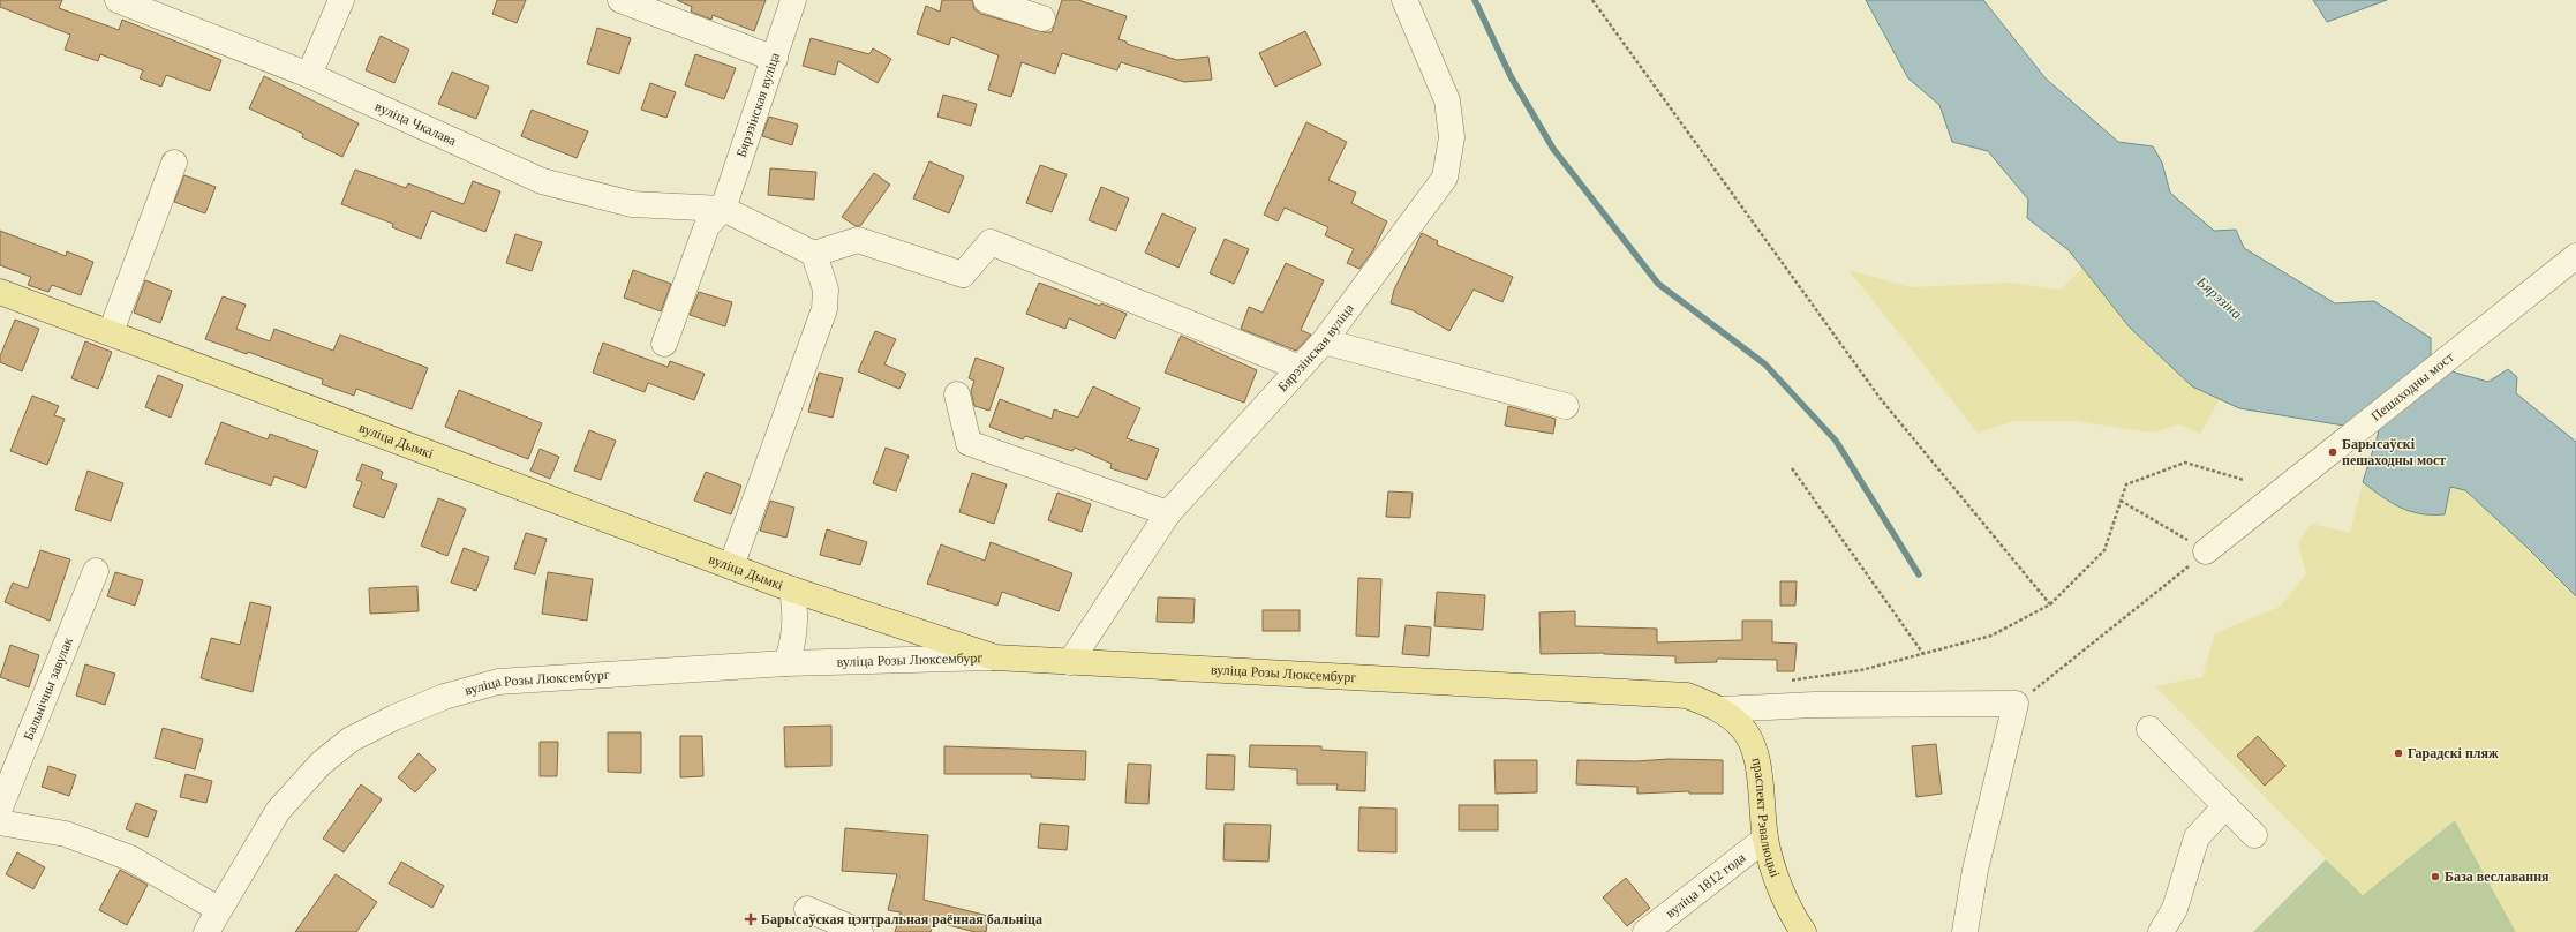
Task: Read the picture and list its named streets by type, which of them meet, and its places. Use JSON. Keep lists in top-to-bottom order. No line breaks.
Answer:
{"streets":{"main road":["вуліца Дымкі","вуліца Розы Люксембург","праспект Рэвалюцыі"],"street":["Бярэзінская вуліца","вуліца Чкалава","Пешаходны мост","Бальнічны завулак","вуліца 1812 года"]},"crossings":[["Бярэзінская вуліца","вуліца Чкалава"],["Бярэзінская вуліца","вуліца Розы Люксембург"],["вуліца Дымкі","вуліца Розы Люксембург"],["вуліца Розы Люксембург","праспект Рэвалюцыі"],["праспект Рэвалюцыі","вуліца 1812 года"]],"water":["Бярэзіна"],"places":{"other":["Барысаўскі пешаходны мост","Гарадскі пляж","База веславання"],"health":["Барысаўская цэнтральная раённая бальніца"]}}
